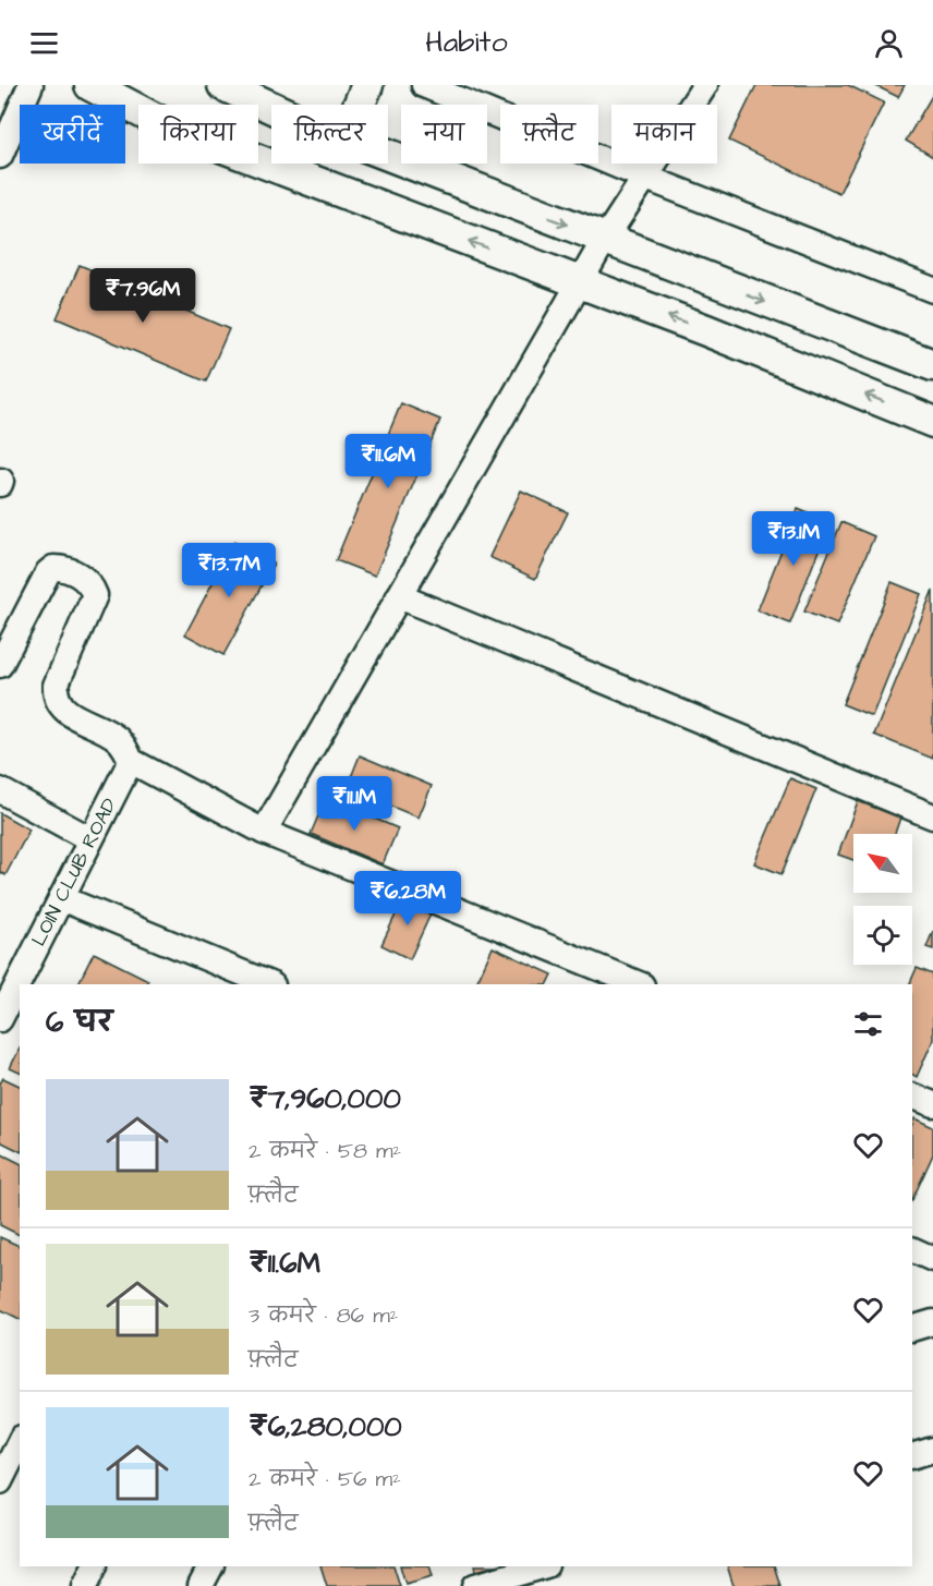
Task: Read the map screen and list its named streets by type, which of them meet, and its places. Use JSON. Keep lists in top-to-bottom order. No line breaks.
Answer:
{"streets":{"street":["LOIN CLUB ROAD"]},"north":"top left","page":{"header":"Habito","chip":["खरीदें","किराया","फ़िल्टर","नया","फ़्लैट","मकान"],"price":["₹7.96M","₹11.6M","₹13.1M","₹13.7M","₹11.1M","₹6.28M"],"heading":"6 घर","list":[{"name":"₹7,960,000","note":"2 कमरे · 58 m² · फ़्लैट"},{"name":"₹11.6M","note":"3 कमरे · 86 m² · फ़्लैट"},{"name":"₹6,280,000","note":"2 कमरे · 56 m² · फ़्लैट"}]}}
